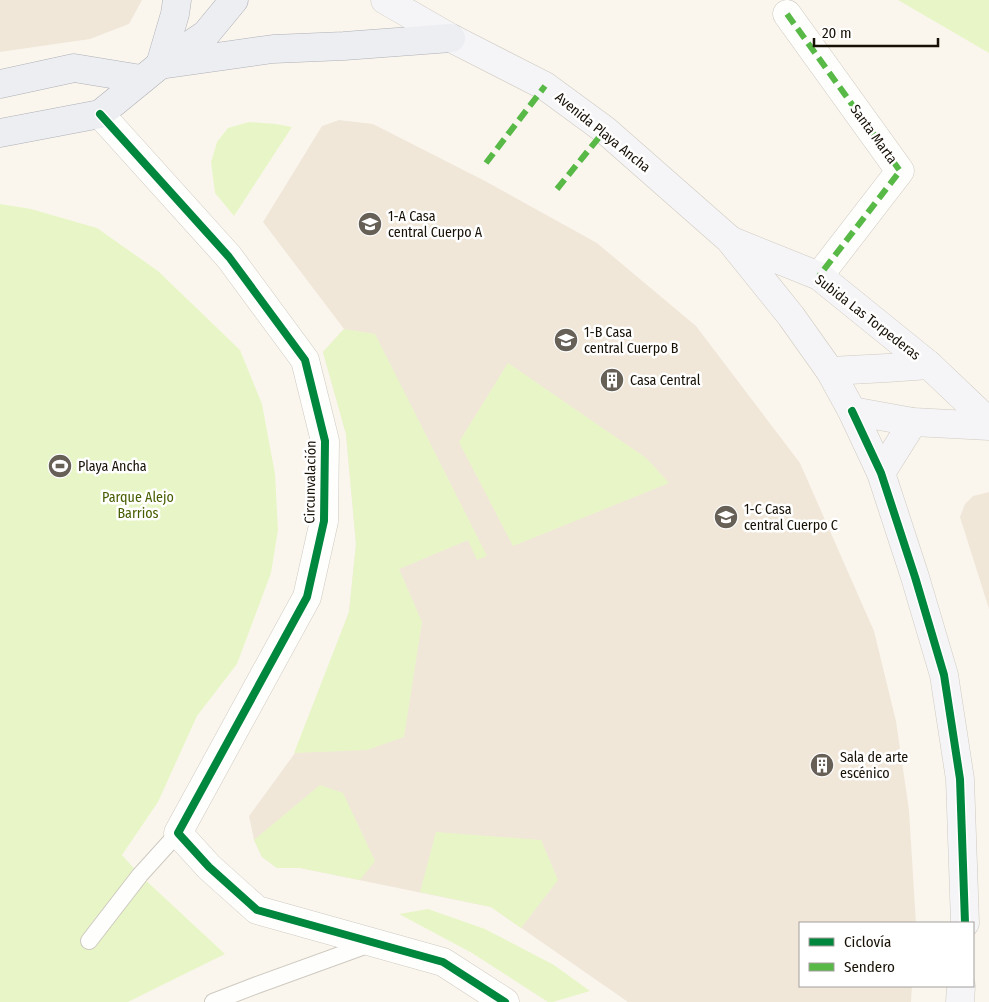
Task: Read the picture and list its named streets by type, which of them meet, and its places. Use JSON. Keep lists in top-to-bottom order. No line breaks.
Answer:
{"streets":{"main road":["Avenida Playa Ancha","Subida Las Torpederas"],"street":["Santa Marta","Circunvalación"]},"crossings":[["Avenida Playa Ancha","Subida Las Torpederas"],["Santa Marta","Subida Las Torpederas"]],"parks":["Parque Alejo Barrios"],"places":{"school or university":["1-A Casa central Cuerpo A","1-B Casa central Cuerpo B","1-C Casa central Cuerpo C"],"building":["Casa Central","Sala de arte escénico"],"sports":["Playa Ancha"]},"legend":["Ciclovía","Sendero"],"scale_bar":"20 m"}
